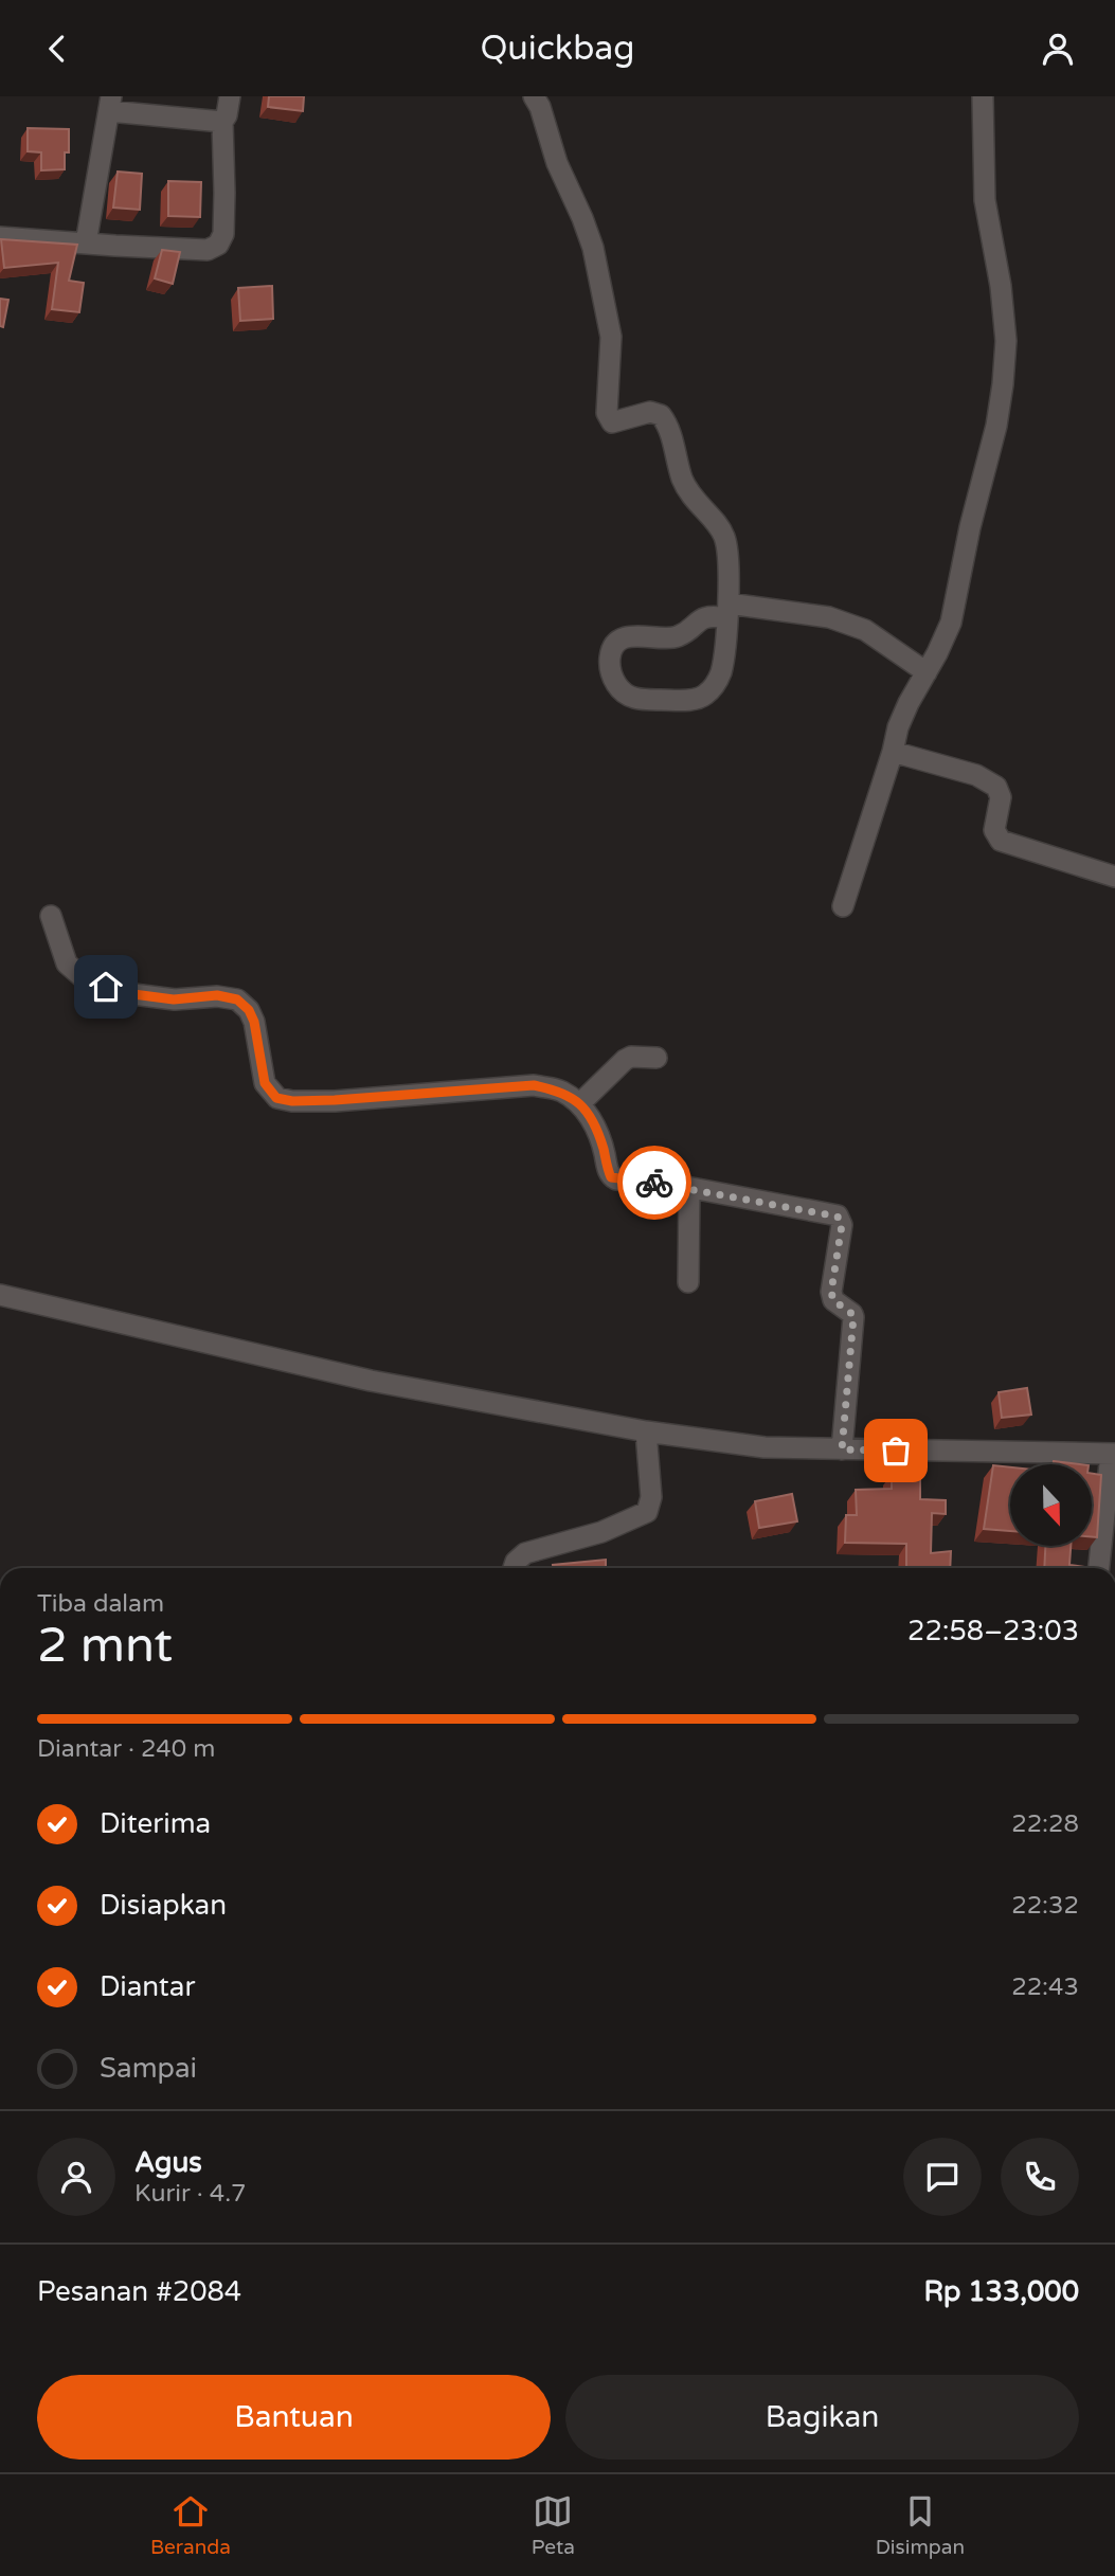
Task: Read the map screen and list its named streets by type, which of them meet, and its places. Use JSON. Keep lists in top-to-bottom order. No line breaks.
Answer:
{"north":"bottom","page":{"header":"Quickbag","heading":["2 mnt","Tiba dalam","22:58–23:03"],"panel":["Agus","Kurir · 4.7","Pesanan #2084","Rp 133,000"],"bar":"Diantar · 240 m","list":[["Diterima","22:28"],["Disiapkan","22:32"],["Diantar","22:43"],"Sampai"],"buttons":["Bantuan","Bagikan"],"tabs":["Beranda","Peta","Disimpan"]}}
